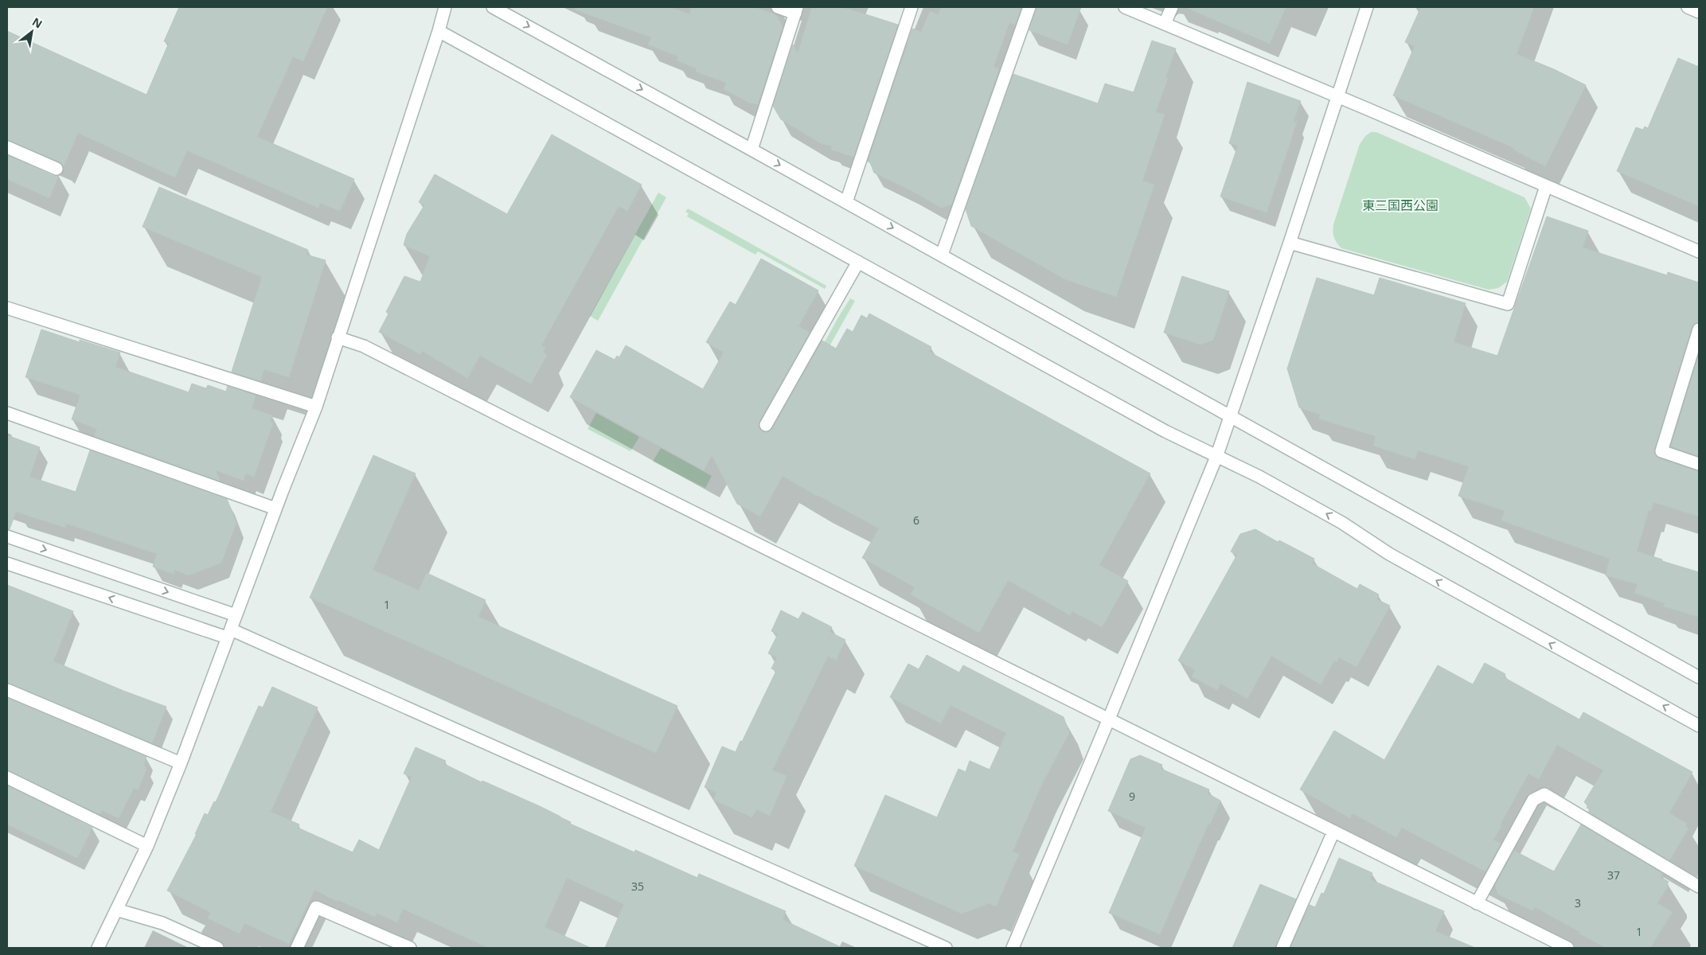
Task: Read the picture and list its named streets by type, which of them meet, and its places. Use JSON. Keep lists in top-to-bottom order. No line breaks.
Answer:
{"parks":["東三国西公園"],"house_numbers":["6","1","9","37","35","3","1"],"north":"top right"}
